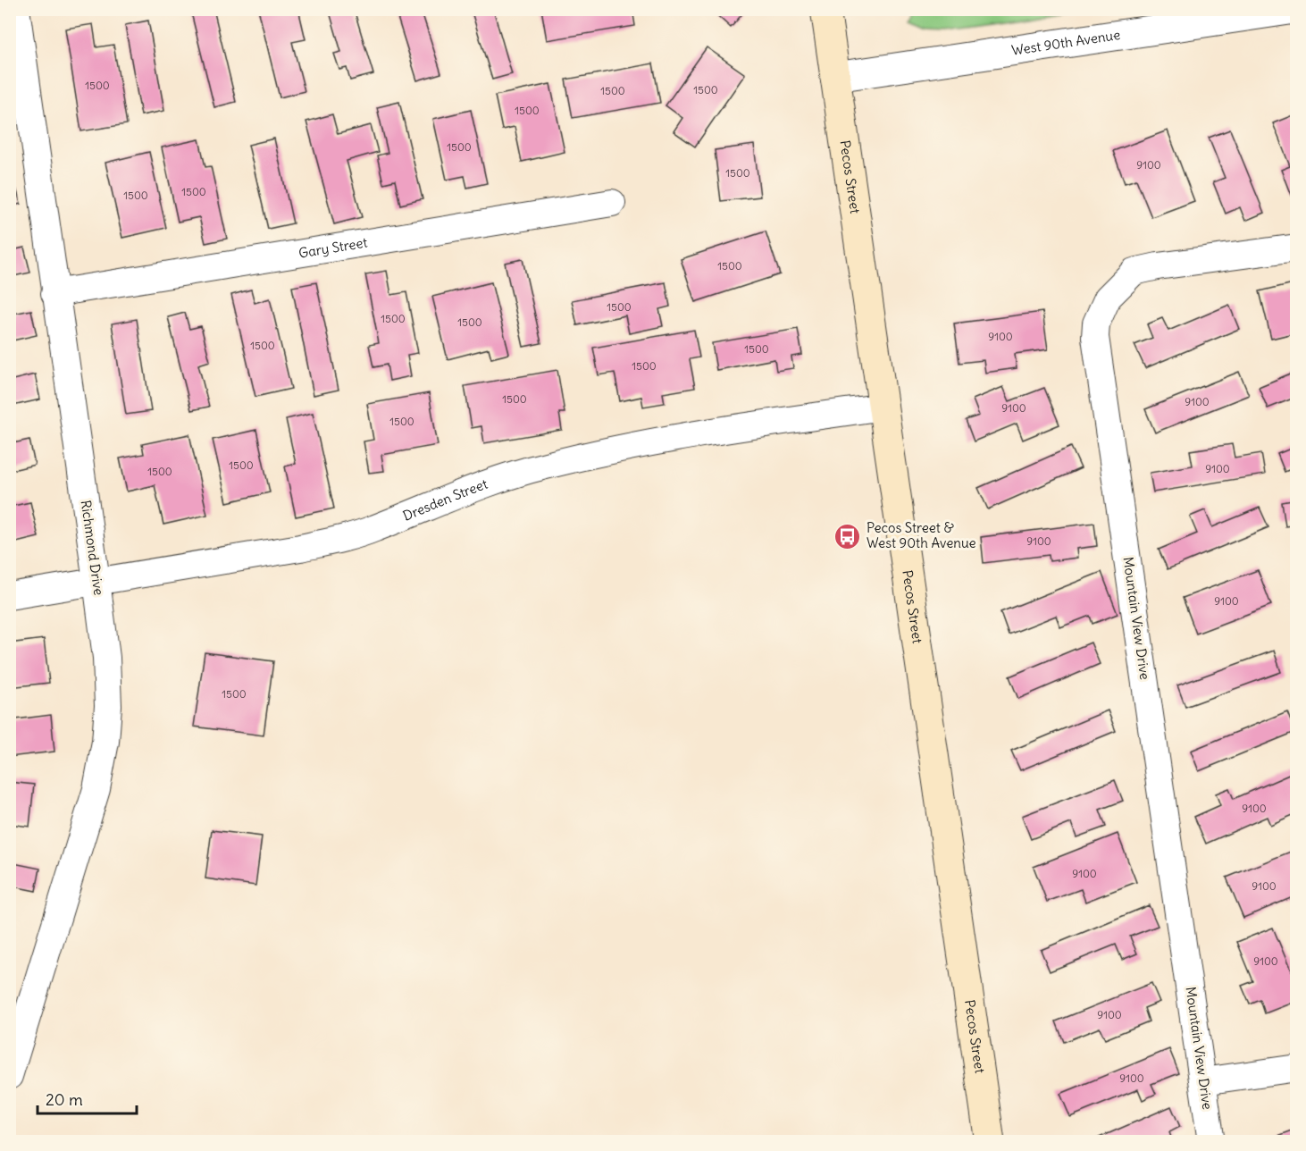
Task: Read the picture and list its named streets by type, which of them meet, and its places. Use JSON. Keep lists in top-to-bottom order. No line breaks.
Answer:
{"streets":{"main road":["Pecos Street"],"street":["West 90th Avenue","Gary Street","Dresden Street","Richmond Drive","Mountain View Drive"]},"crossings":[["West 90th Avenue","Pecos Street"],["Pecos Street","Dresden Street"],["Gary Street","Richmond Drive"],["Dresden Street","Richmond Drive"]],"places":{"bus stop":["Pecos Street & West 90th Avenue"]},"house_numbers":["1500","1500","1500","1500","1500","9100","1500","1500","1500","1500","1500","1500","1500","9100","1500","1500","1500","1500","9100","9100","1500","1500","9100","1500","9100","9100","1500","9100","9100","9100","9100","9100","9100"],"scale_bar":"20 m"}
